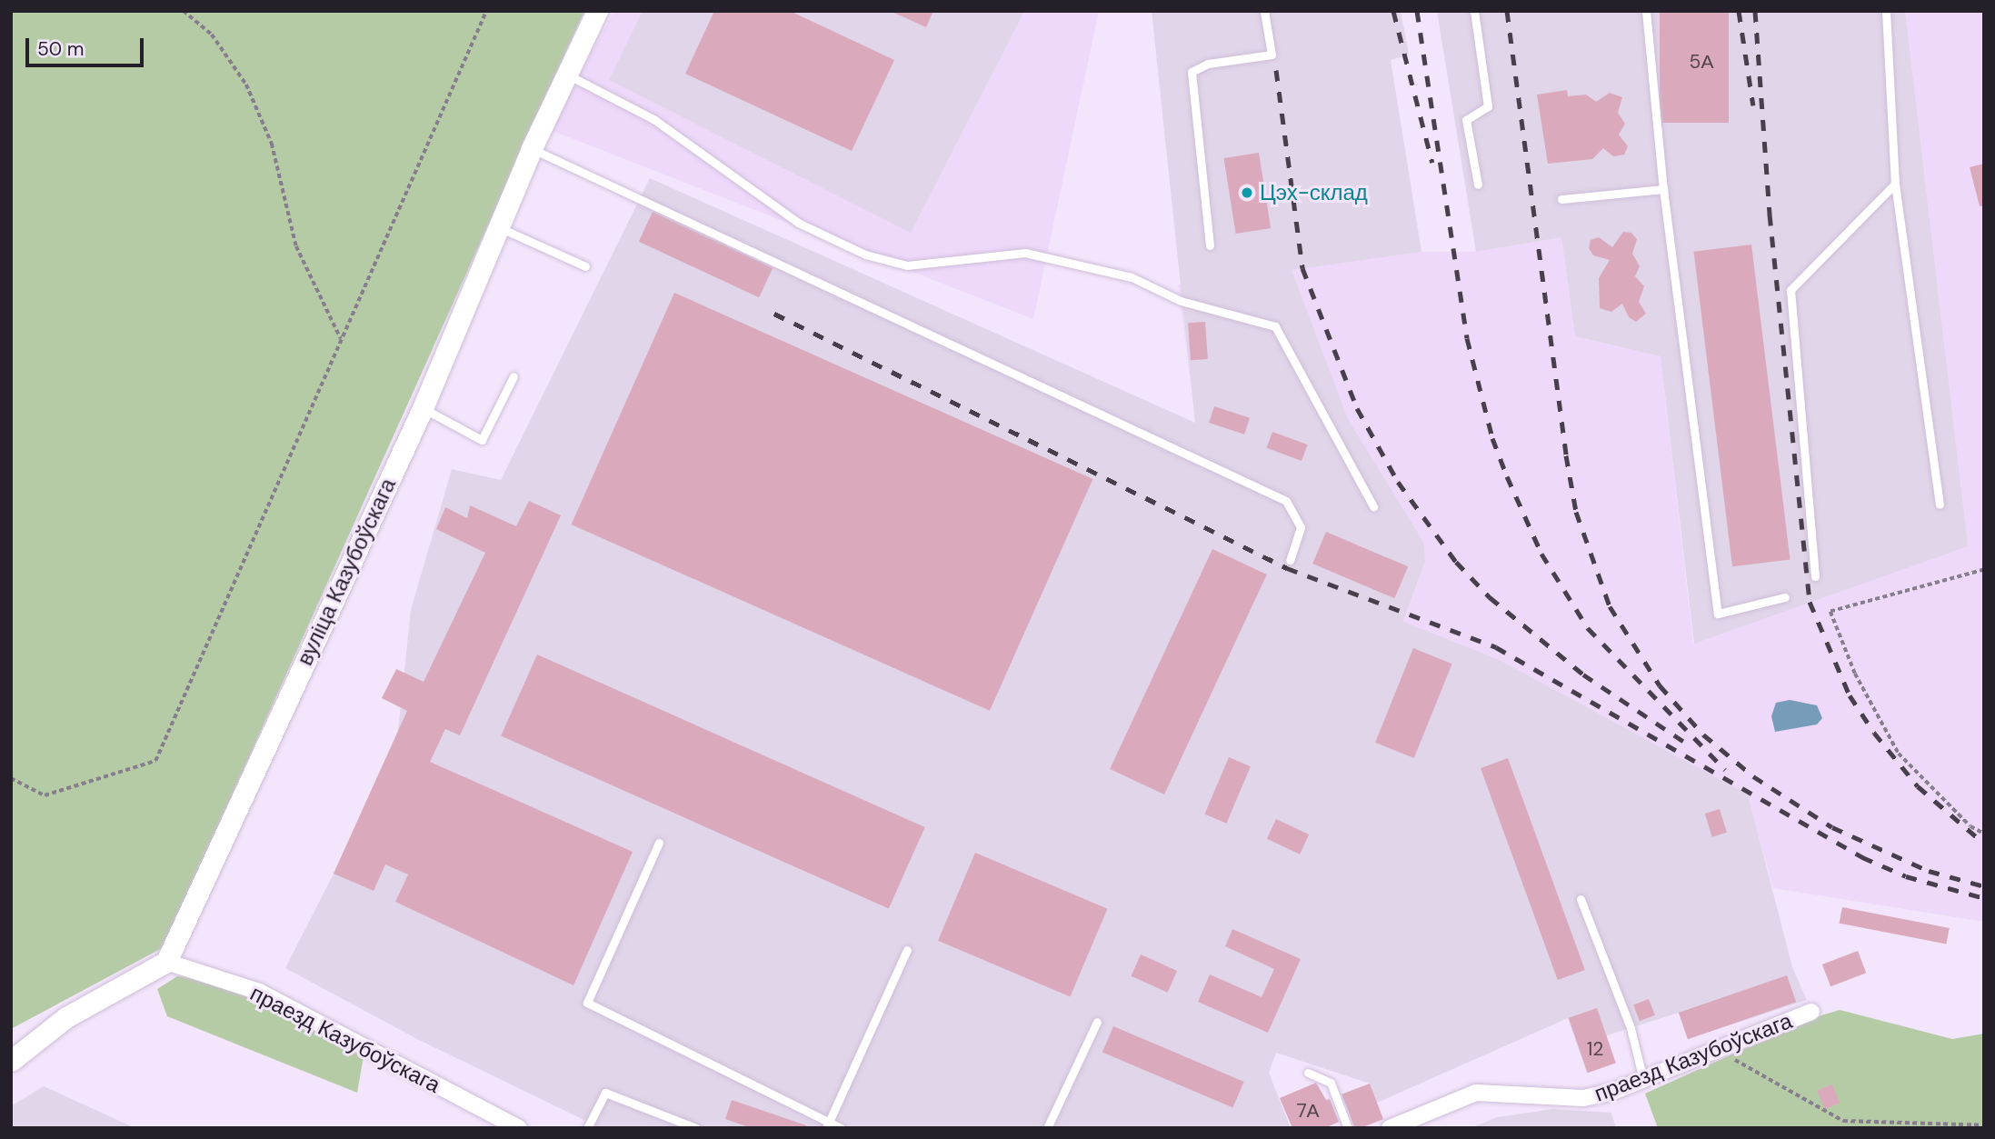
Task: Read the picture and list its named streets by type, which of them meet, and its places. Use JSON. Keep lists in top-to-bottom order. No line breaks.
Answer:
{"streets":{"street":["вуліца Казубоўскага","праезд Казубоўскага"]},"crossings":[["вуліца Казубоўскага","праезд Казубоўскага"]],"places":["Цэх-склад"],"house_numbers":["5А","12","7А"],"scale_bar":"50 m"}
